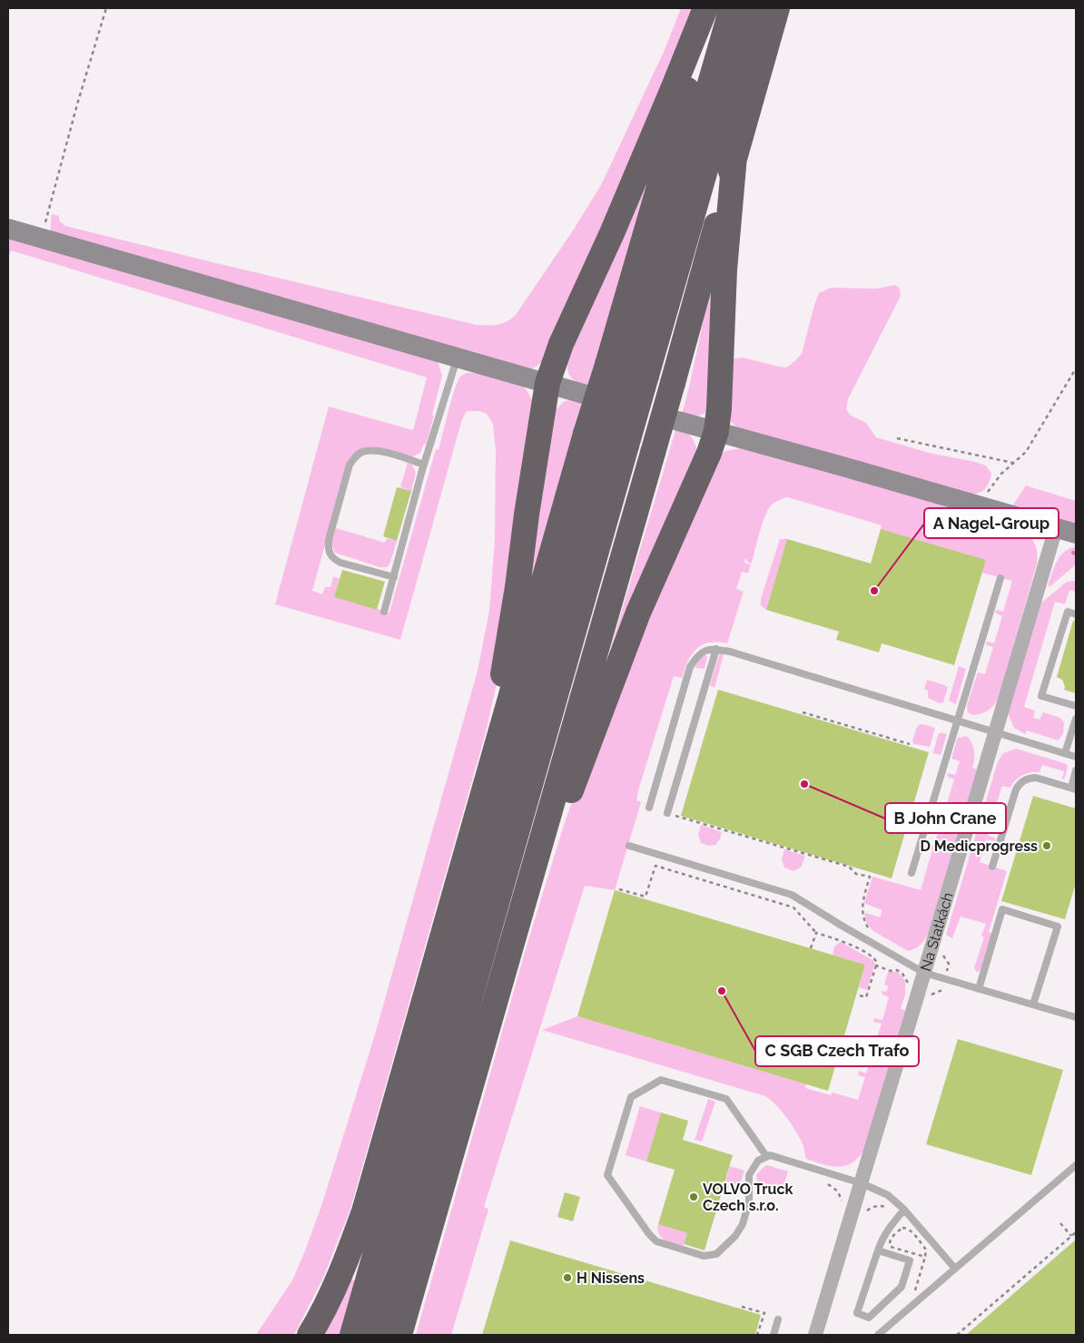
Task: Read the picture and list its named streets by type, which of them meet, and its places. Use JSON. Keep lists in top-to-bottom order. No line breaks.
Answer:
{"streets":{"street":["Na Statkách"]},"places":["A Nagel-Group","B John Crane","D Medicprogress","C SGB Czech Trafo","VOLVO Truck Czech s.r.o.","H Nissens"]}
